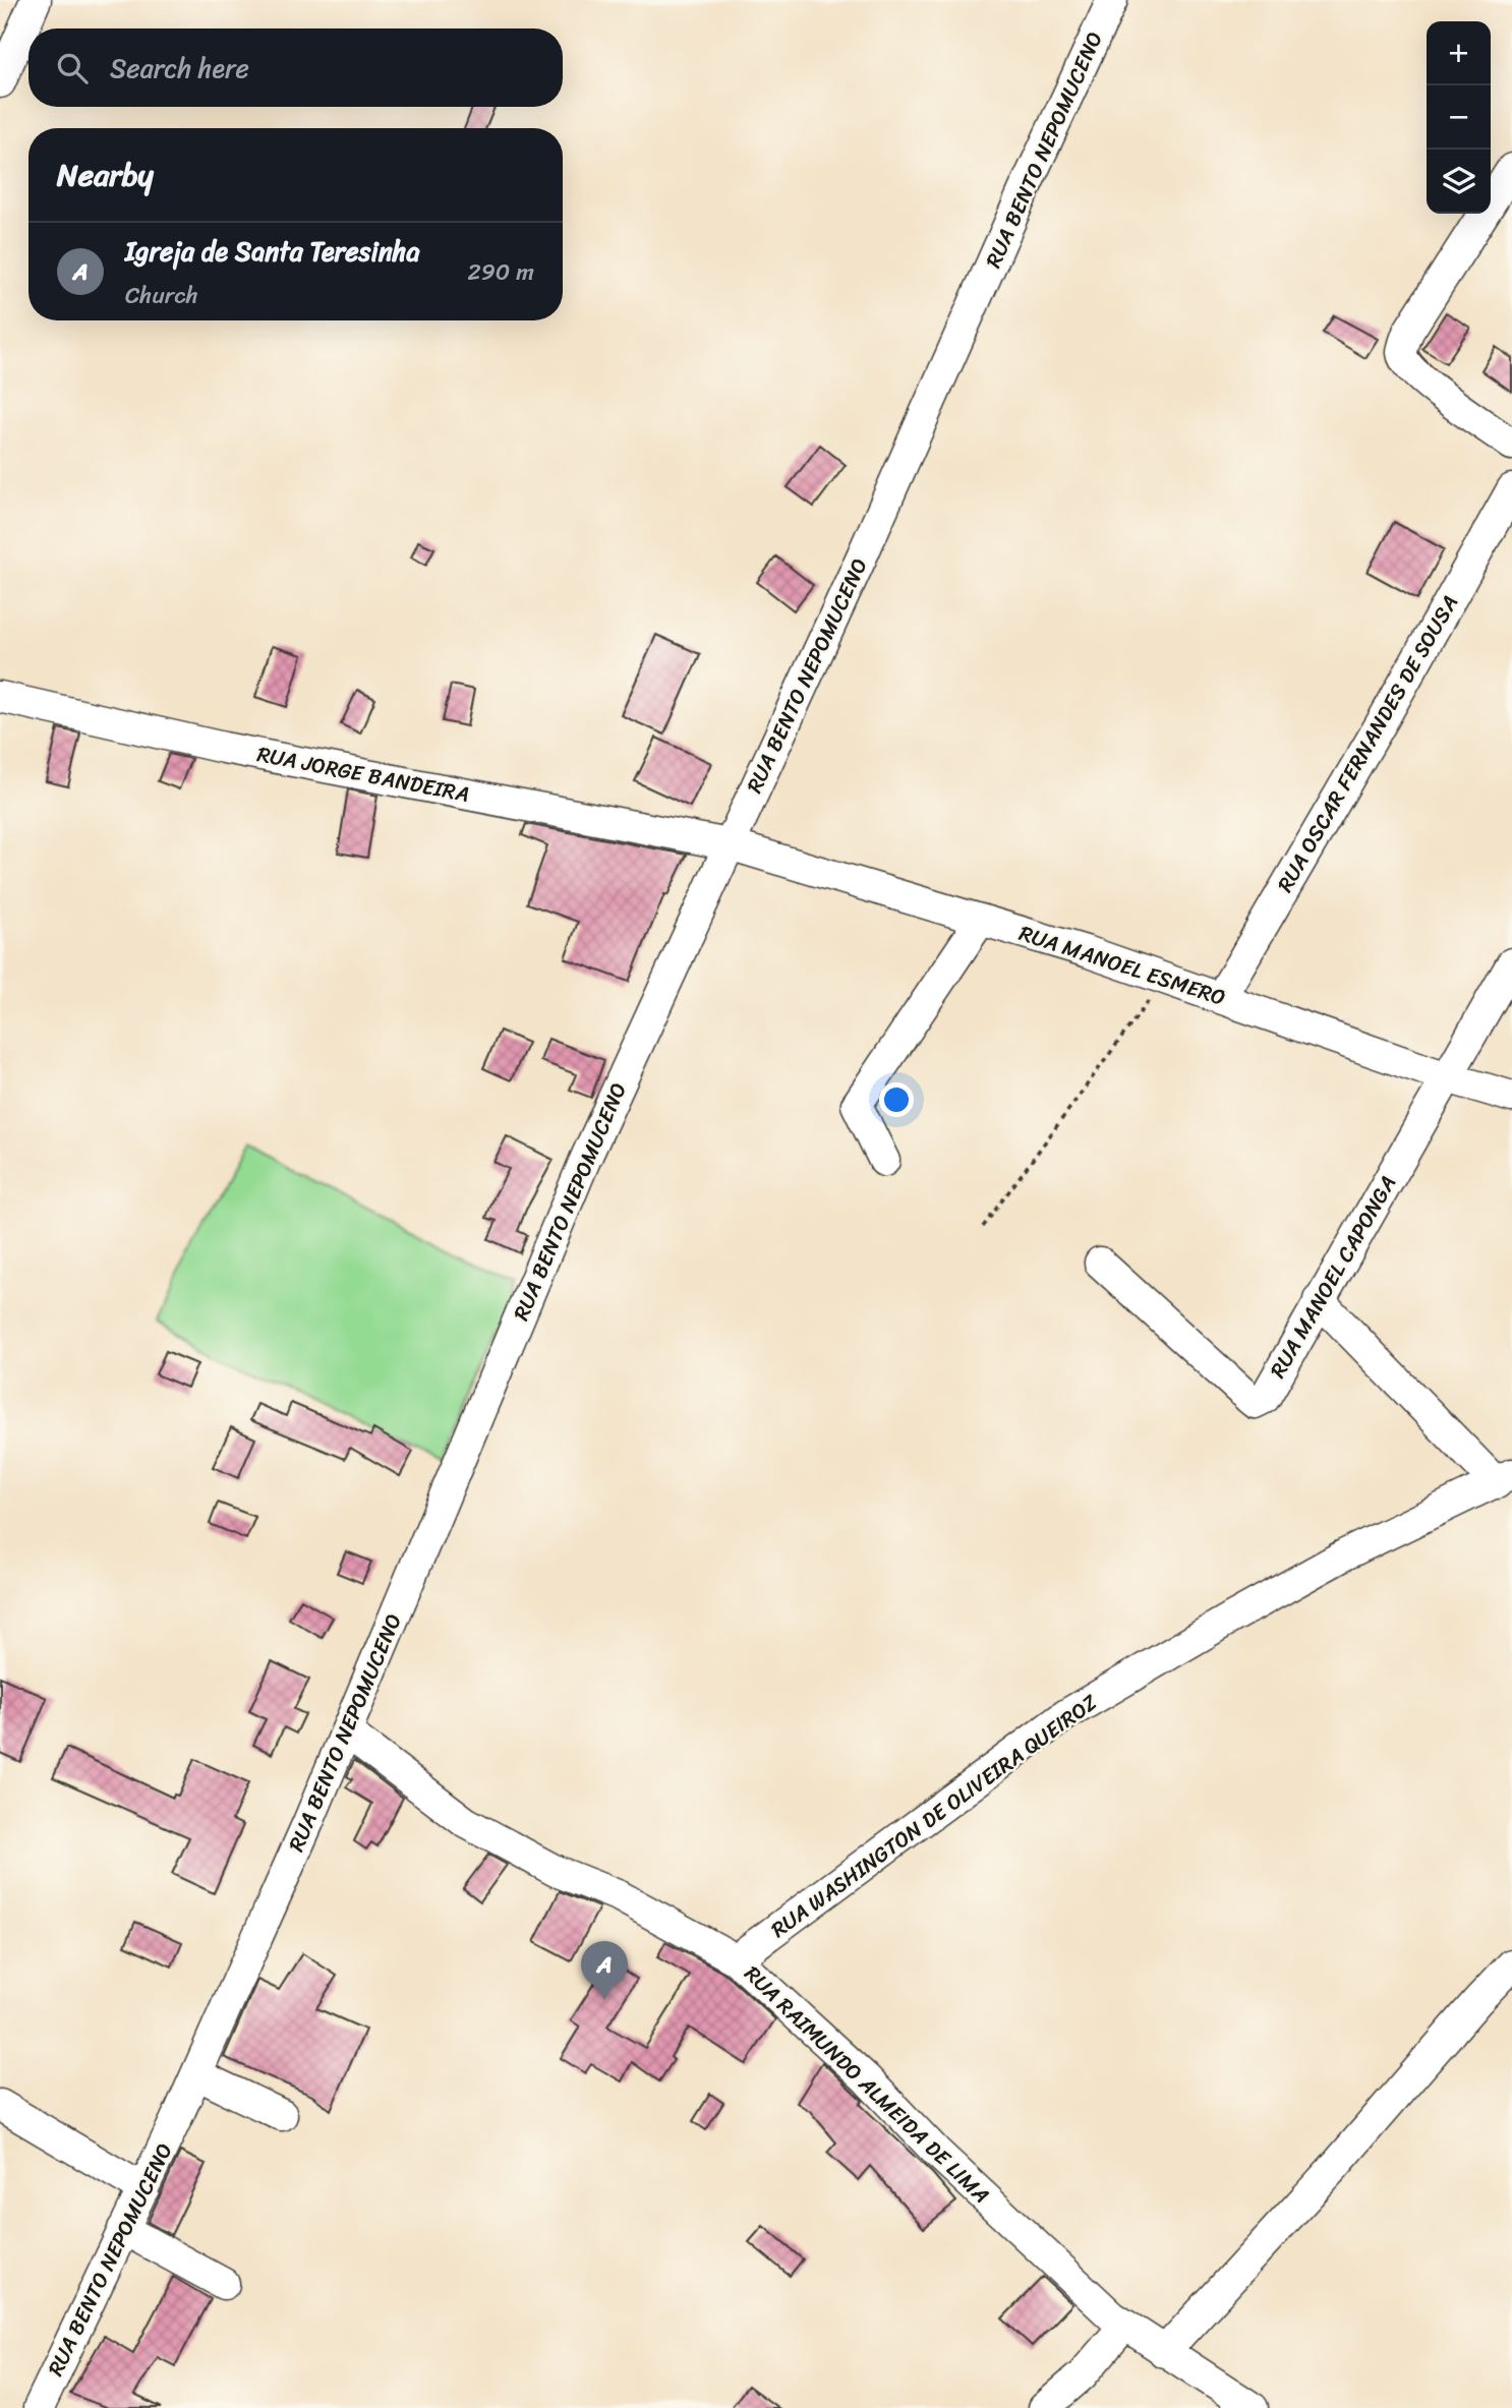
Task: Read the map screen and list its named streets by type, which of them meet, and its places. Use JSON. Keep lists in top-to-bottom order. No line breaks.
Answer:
{"streets":{"street":["RUA BENTO NEPOMUCENO","RUA OSCAR FERNANDES DE SOUSA","RUA JORGE BANDEIRA","RUA MANOEL ESMERO","RUA MANOEL CAPONGA","RUA WASHINGTON DE OLIVEIRA QUEIROZ","RUA RAIMUNDO ALMEIDA DE LIMA"]},"crossings":[["RUA BENTO NEPOMUCENO","RUA JORGE BANDEIRA"],["RUA BENTO NEPOMUCENO","RUA MANOEL ESMERO"],["RUA BENTO NEPOMUCENO","RUA RAIMUNDO ALMEIDA DE LIMA"],["RUA OSCAR FERNANDES DE SOUSA","RUA MANOEL ESMERO"],["RUA JORGE BANDEIRA","RUA MANOEL ESMERO"],["RUA MANOEL ESMERO","RUA MANOEL CAPONGA"],["RUA WASHINGTON DE OLIVEIRA QUEIROZ","RUA RAIMUNDO ALMEIDA DE LIMA"]],"page":{"map_buttons":["+","−"],"search":"Search here","heading":"Nearby","list":[{"mark":"A","name":"Igreja de Santa Teresinha","note":"Church","value":"290 m"}],"pins":"A"}}
